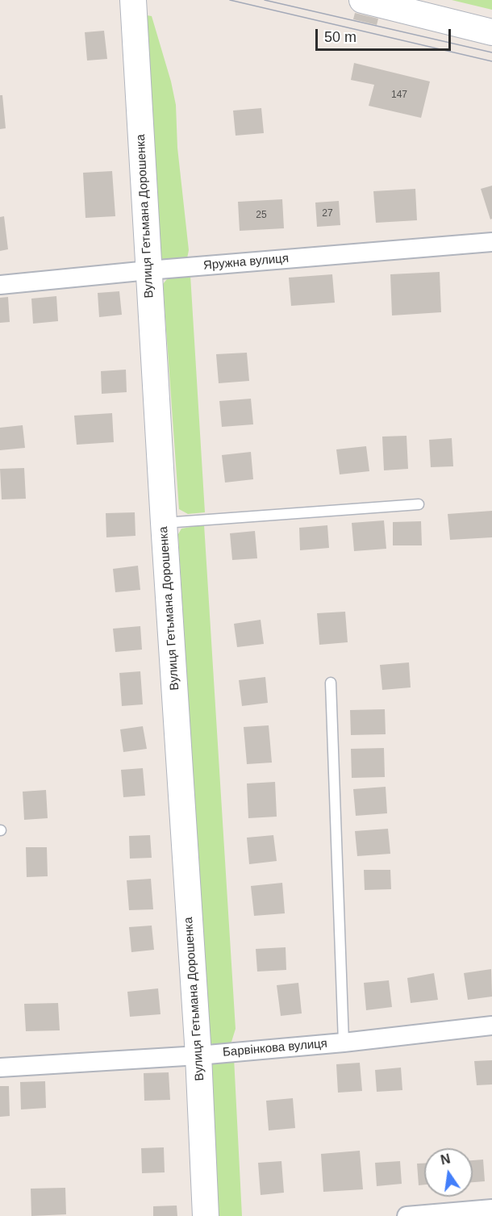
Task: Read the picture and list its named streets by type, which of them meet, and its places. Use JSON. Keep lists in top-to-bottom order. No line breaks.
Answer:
{"streets":{"street":["Вулиця Гетьмана Дорошенка","Яружна вулиця","Барвінкова вулиця"]},"crossings":[["Вулиця Гетьмана Дорошенка","Яружна вулиця"],["Вулиця Гетьмана Дорошенка","Барвінкова вулиця"]],"house_numbers":["147","27","25"],"scale_bar":"50 m","north":"top"}
